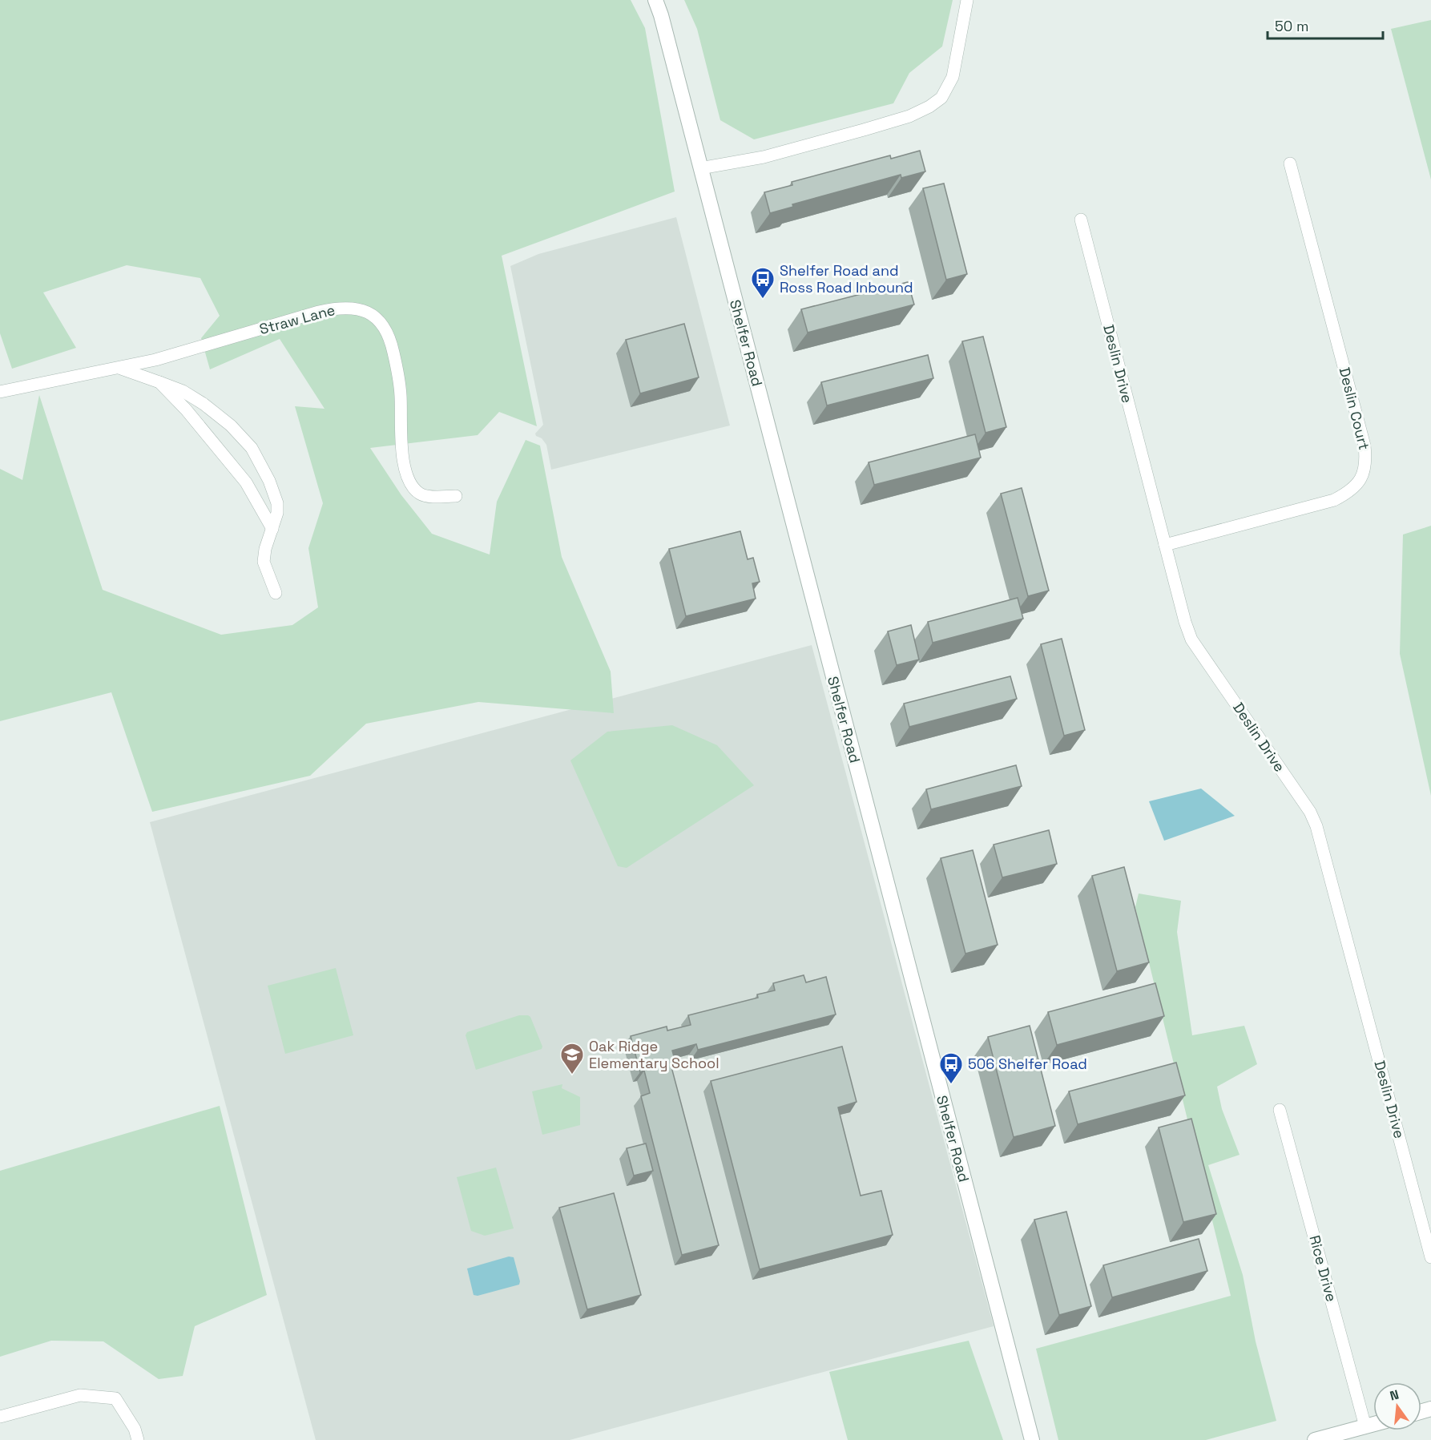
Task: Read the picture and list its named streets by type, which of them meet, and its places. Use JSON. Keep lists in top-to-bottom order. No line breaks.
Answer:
{"streets":{"street":["Straw Lane","Shelfer Road","Deslin Drive","Deslin Court","Rice Drive"]},"crossings":[["Deslin Drive","Deslin Court"]],"places":{"bus stop":["Shelfer Road and Ross Road Inbound","506 Shelfer Road"],"school or university":["Oak Ridge Elementary School"]},"scale_bar":"50 m","north":"top"}
